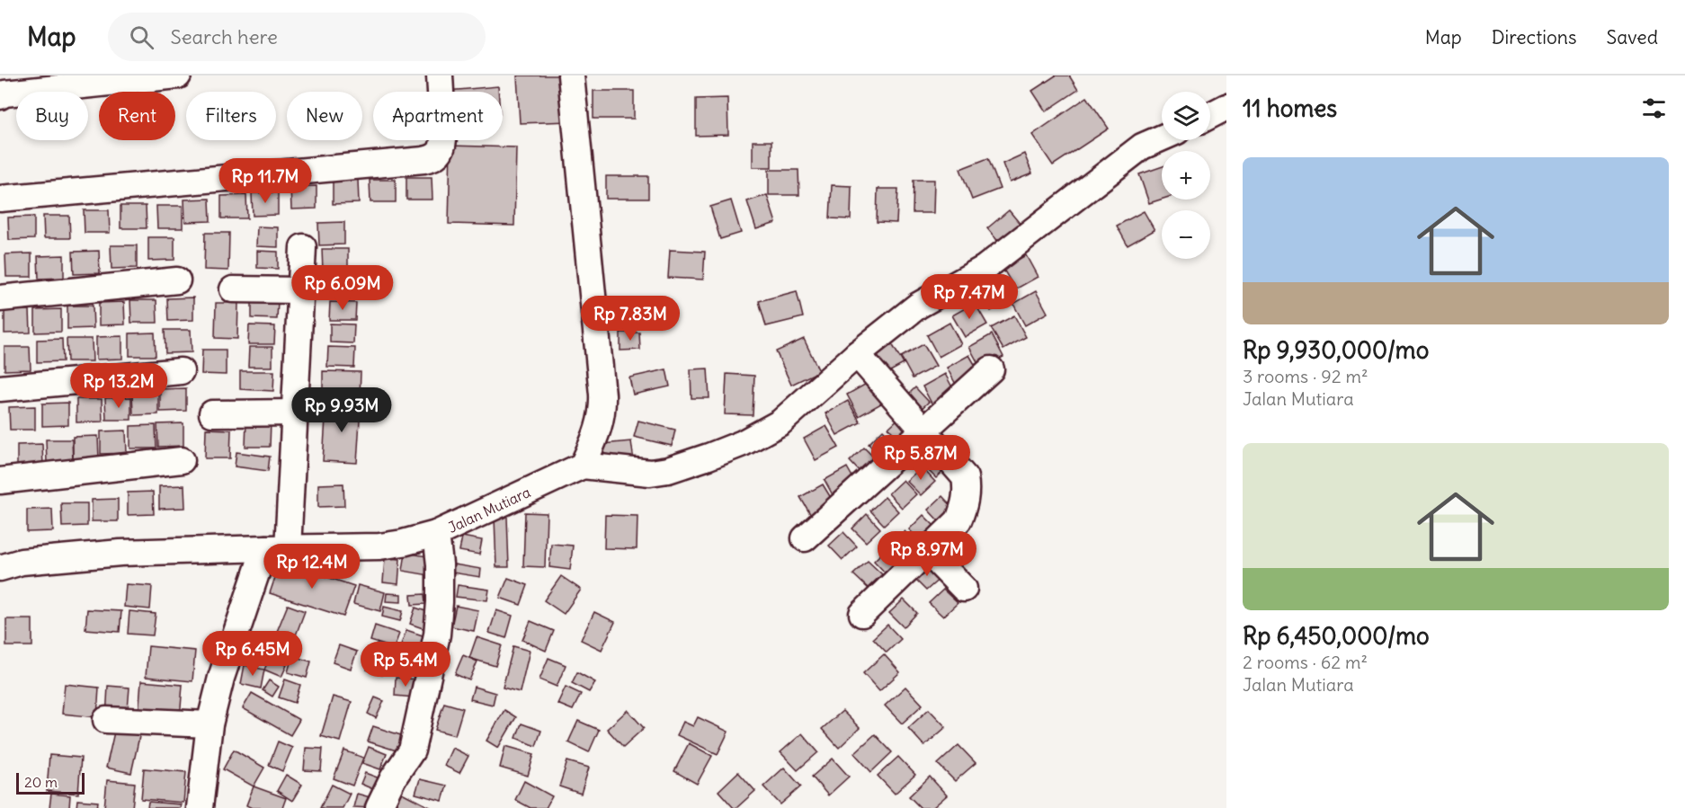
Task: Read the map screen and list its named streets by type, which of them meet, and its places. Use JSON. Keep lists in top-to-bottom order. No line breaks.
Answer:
{"streets":{"street":["Jalan Mutiara"]},"scale_bar":"20 m","page":{"header":"Map","search":"Search here","nav":["Map","Directions","Saved"],"heading":"11 homes","map_buttons":["+","−"],"chip":["Buy","Rent","Filters","New","Apartment"],"list":[{"name":"Rp 9,930,000/mo","note":"3 rooms · 92 m² · Jalan Mutiara"},{"name":"Rp 6,450,000/mo","note":"2 rooms · 62 m² · Jalan Mutiara"}],"price":["Rp 11.7M","Rp 6.09M","Rp 7.47M","Rp 7.83M","Rp 13.2M","Rp 9.93M","Rp 5.87M","Rp 8.97M","Rp 12.4M","Rp 6.45M","Rp 5.4M"],"scale":"20 m"}}
